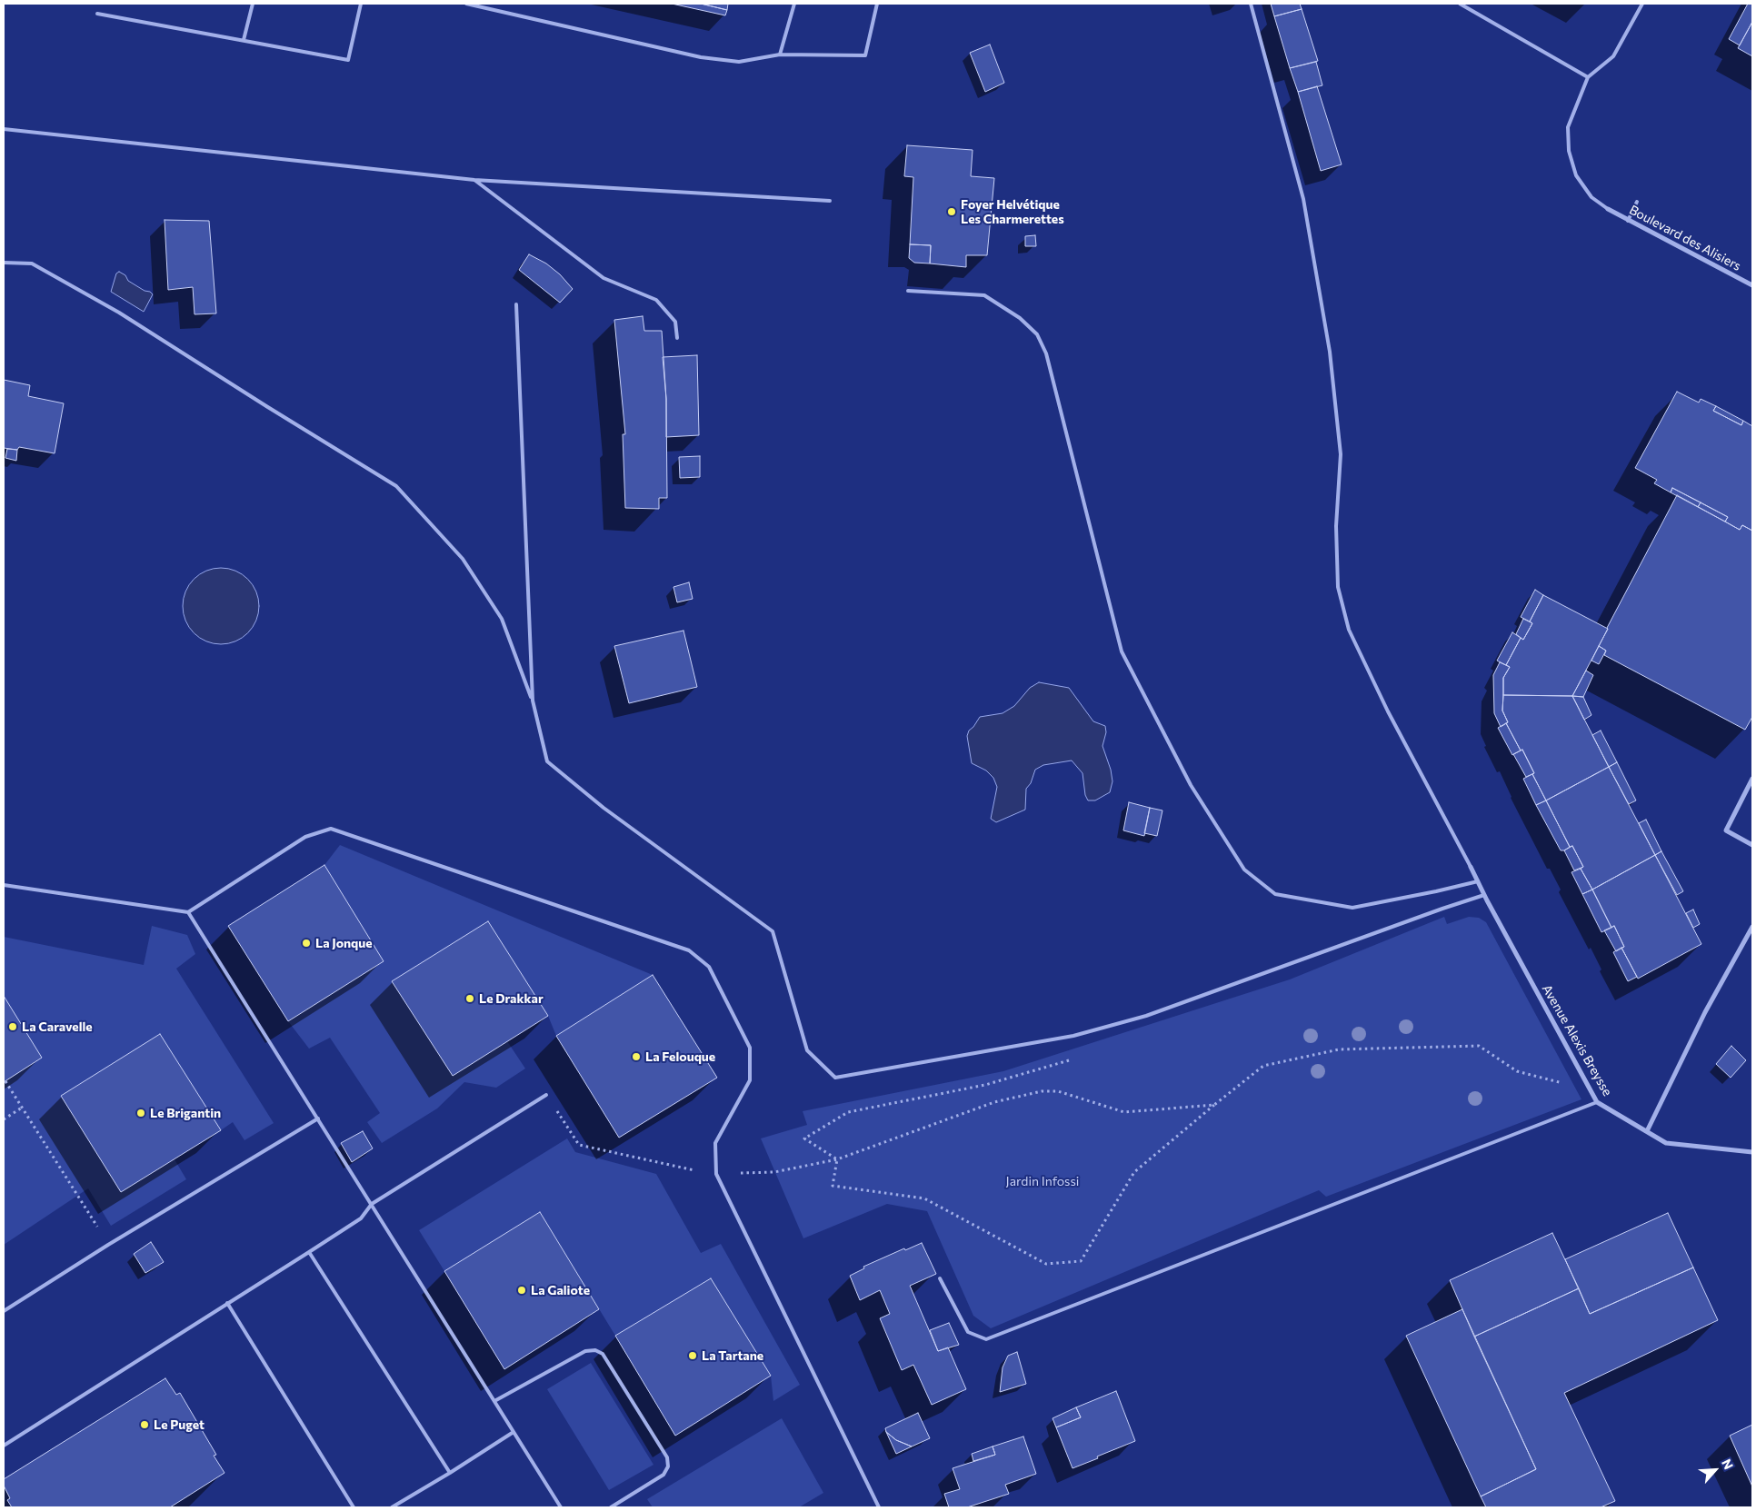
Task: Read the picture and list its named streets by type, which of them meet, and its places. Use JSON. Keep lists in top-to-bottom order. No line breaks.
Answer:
{"streets":{"street":["Boulevard des Alisiers","Avenue Alexis Breysse"]},"parks":["Jardin Infossi"],"places":["Foyer Helvétique Les Charmerettes","La Jonque","Le Drakkar","La Caravelle","La Felouque","Le Brigantin","La Galiote","La Tartane","Le Puget"],"north":"top right"}
